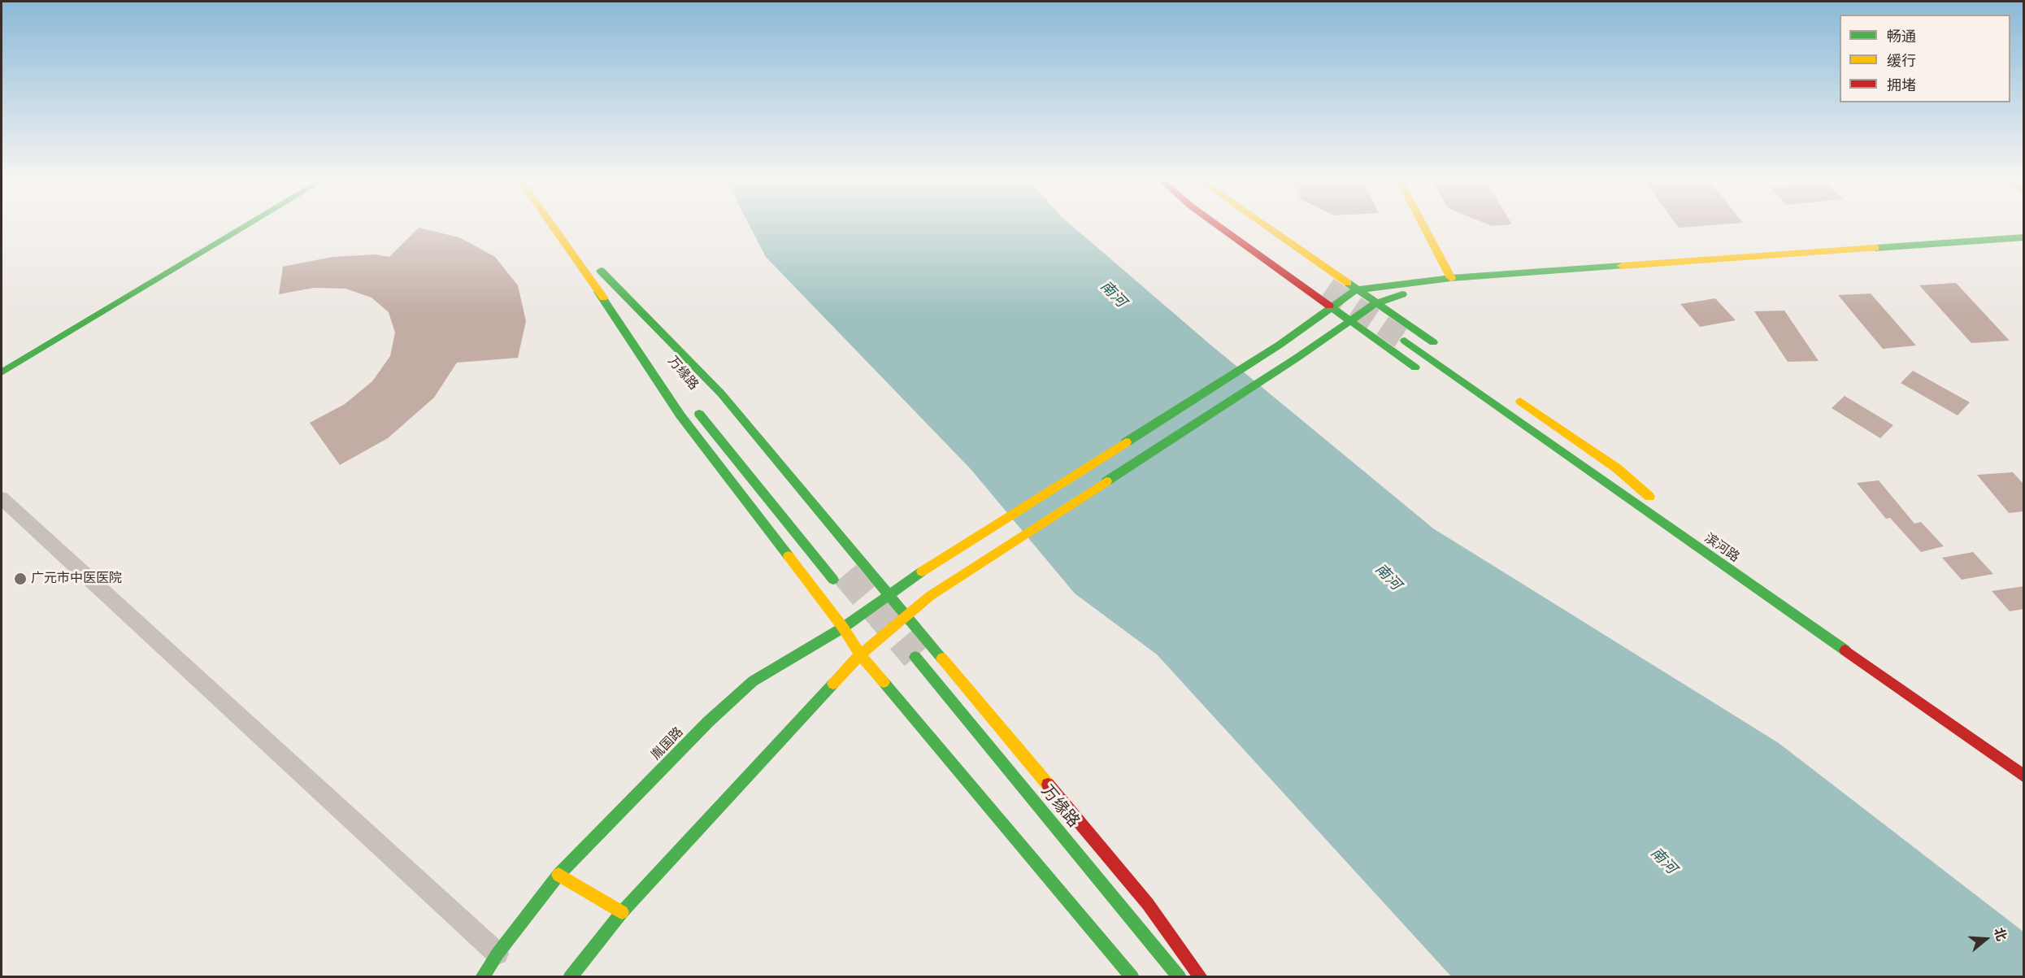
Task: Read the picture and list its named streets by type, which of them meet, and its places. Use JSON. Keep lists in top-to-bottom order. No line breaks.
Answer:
{"streets":{"main road":["万缘路","滨河路","胤国路"]},"crossings":[["万缘路","胤国路"]],"water":["南河"],"places":["广元市中医医院"],"legend":["畅通","缓行","拥堵"],"north":"right"}
